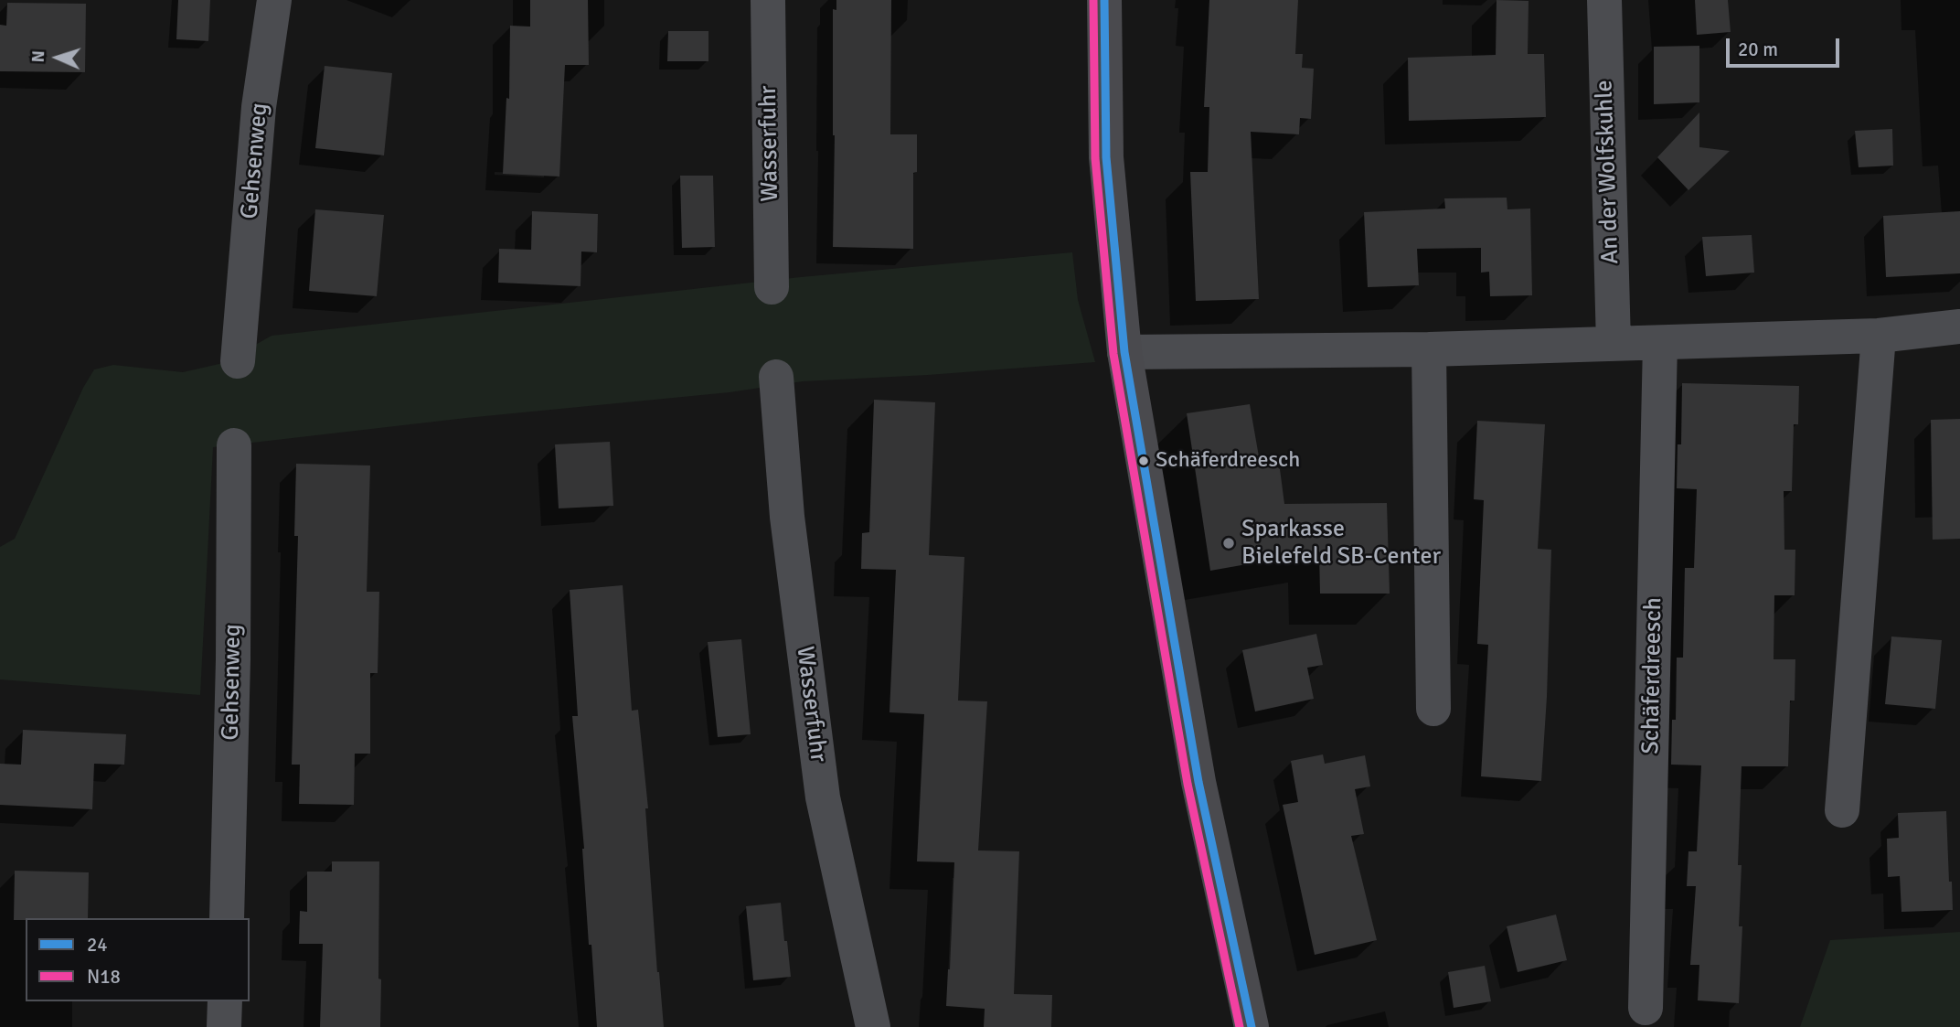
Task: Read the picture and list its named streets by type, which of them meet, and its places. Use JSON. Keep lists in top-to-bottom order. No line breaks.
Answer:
{"streets":{"street":["Wasserfuhr","Gehsenweg","An der Wolfskuhle","Schäferdreesch"]},"places":["Schäferdreesch","Sparkasse Bielefeld SB-Center"],"lines":["transit line 24","transit line N18"],"legend":["24","N18"],"scale_bar":"20 m","north":"left"}
